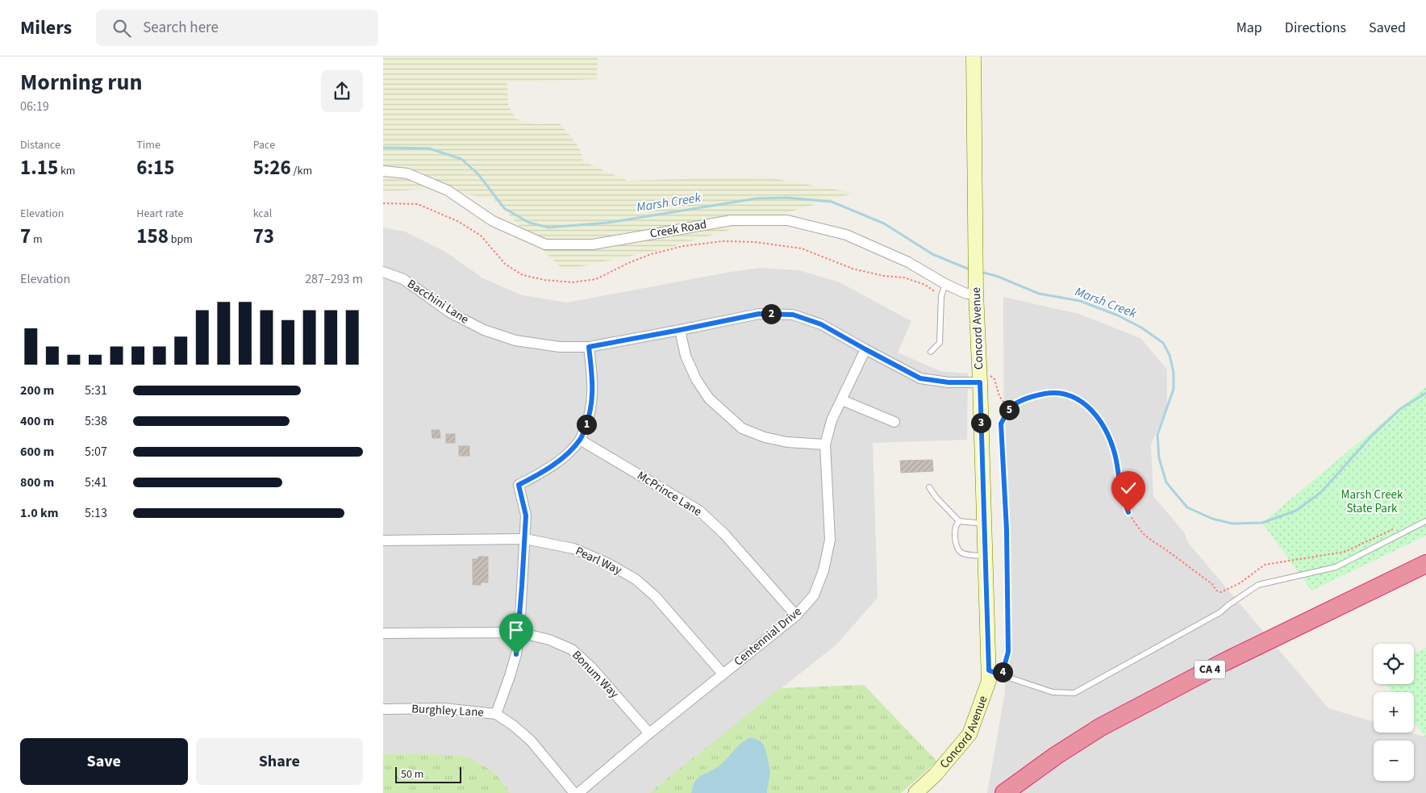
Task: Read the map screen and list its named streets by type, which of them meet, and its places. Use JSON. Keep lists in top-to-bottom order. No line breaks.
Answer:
{"streets":{"highway":["CA 4"],"street":["Creek Road","Bacchini Lane","Concord Avenue","McPrince Lane","Pearl Way","Centennial Drive","Bonum Way","Burghley Lane"]},"crossings":[["Creek Road","Concord Avenue"],["Bacchini Lane","Concord Avenue"],["Bacchini Lane","Centennial Drive"],["McPrince Lane","Centennial Drive"],["Pearl Way","Centennial Drive"],["Centennial Drive","Bonum Way"]],"water":["Marsh Creek"],"parks":["Marsh Creek State Park"],"scale_bar":"50 m","page":{"header":"Milers","search":"Search here","nav":["Map","Directions","Saved"],"heading":["Morning run","06:19"],"stats":[["Distance","1.15 km"],["Time","6:15"],["Pace","5:26 /km"],["Elevation","7 m"],["Heart rate","158 bpm"],["kcal","73"]],"chart":["Elevation","287–293 m"],"pins":["2","5","3","1","4"],"list":[{"name":"200 m","note":"5:31"},{"name":"400 m","note":"5:38"},{"name":"600 m","note":"5:07"},{"name":"800 m","note":"5:41"},{"name":"1.0 km","note":"5:13"}],"map_buttons":["+","−"],"buttons":["Save","Share"],"scale":"50 m"}}
